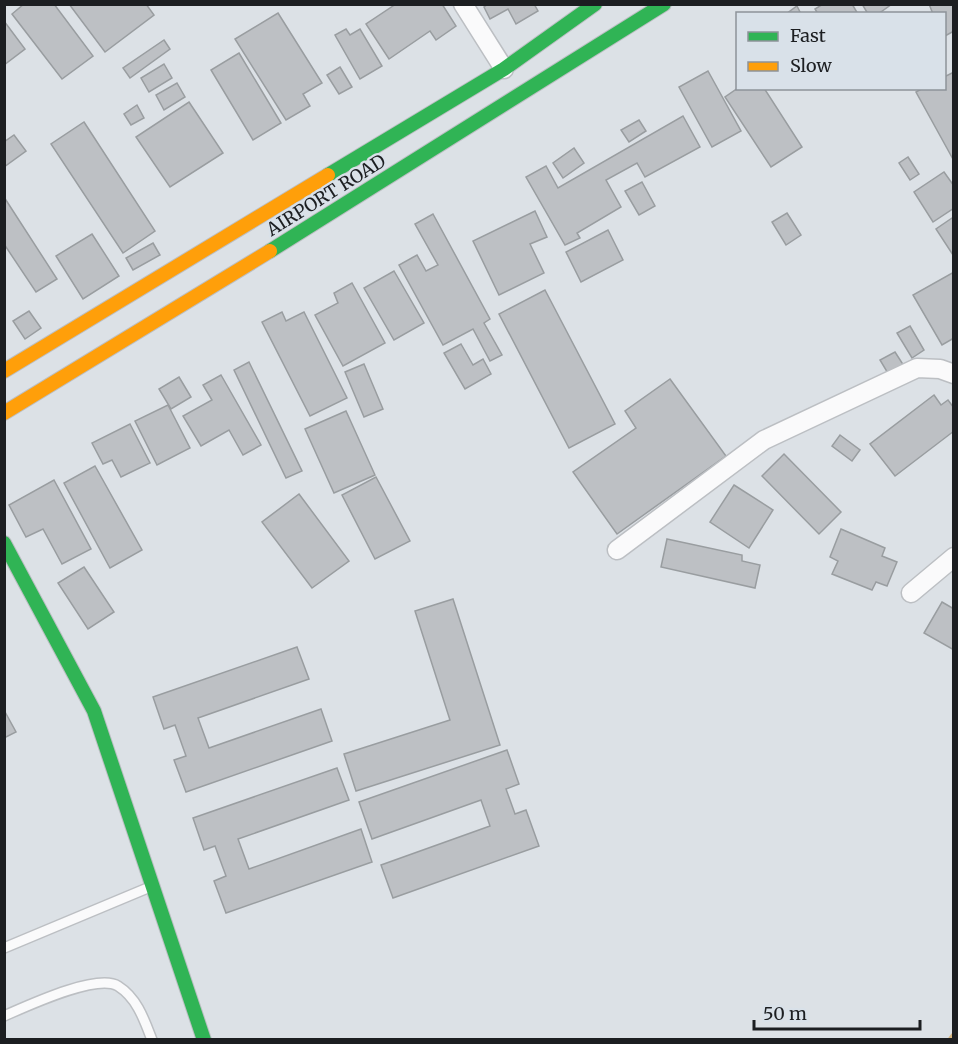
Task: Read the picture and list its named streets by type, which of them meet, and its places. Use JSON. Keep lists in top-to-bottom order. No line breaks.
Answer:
{"streets":{"main road":["AIRPORT ROAD"]},"legend":["Fast","Slow"],"scale_bar":"50 m"}
